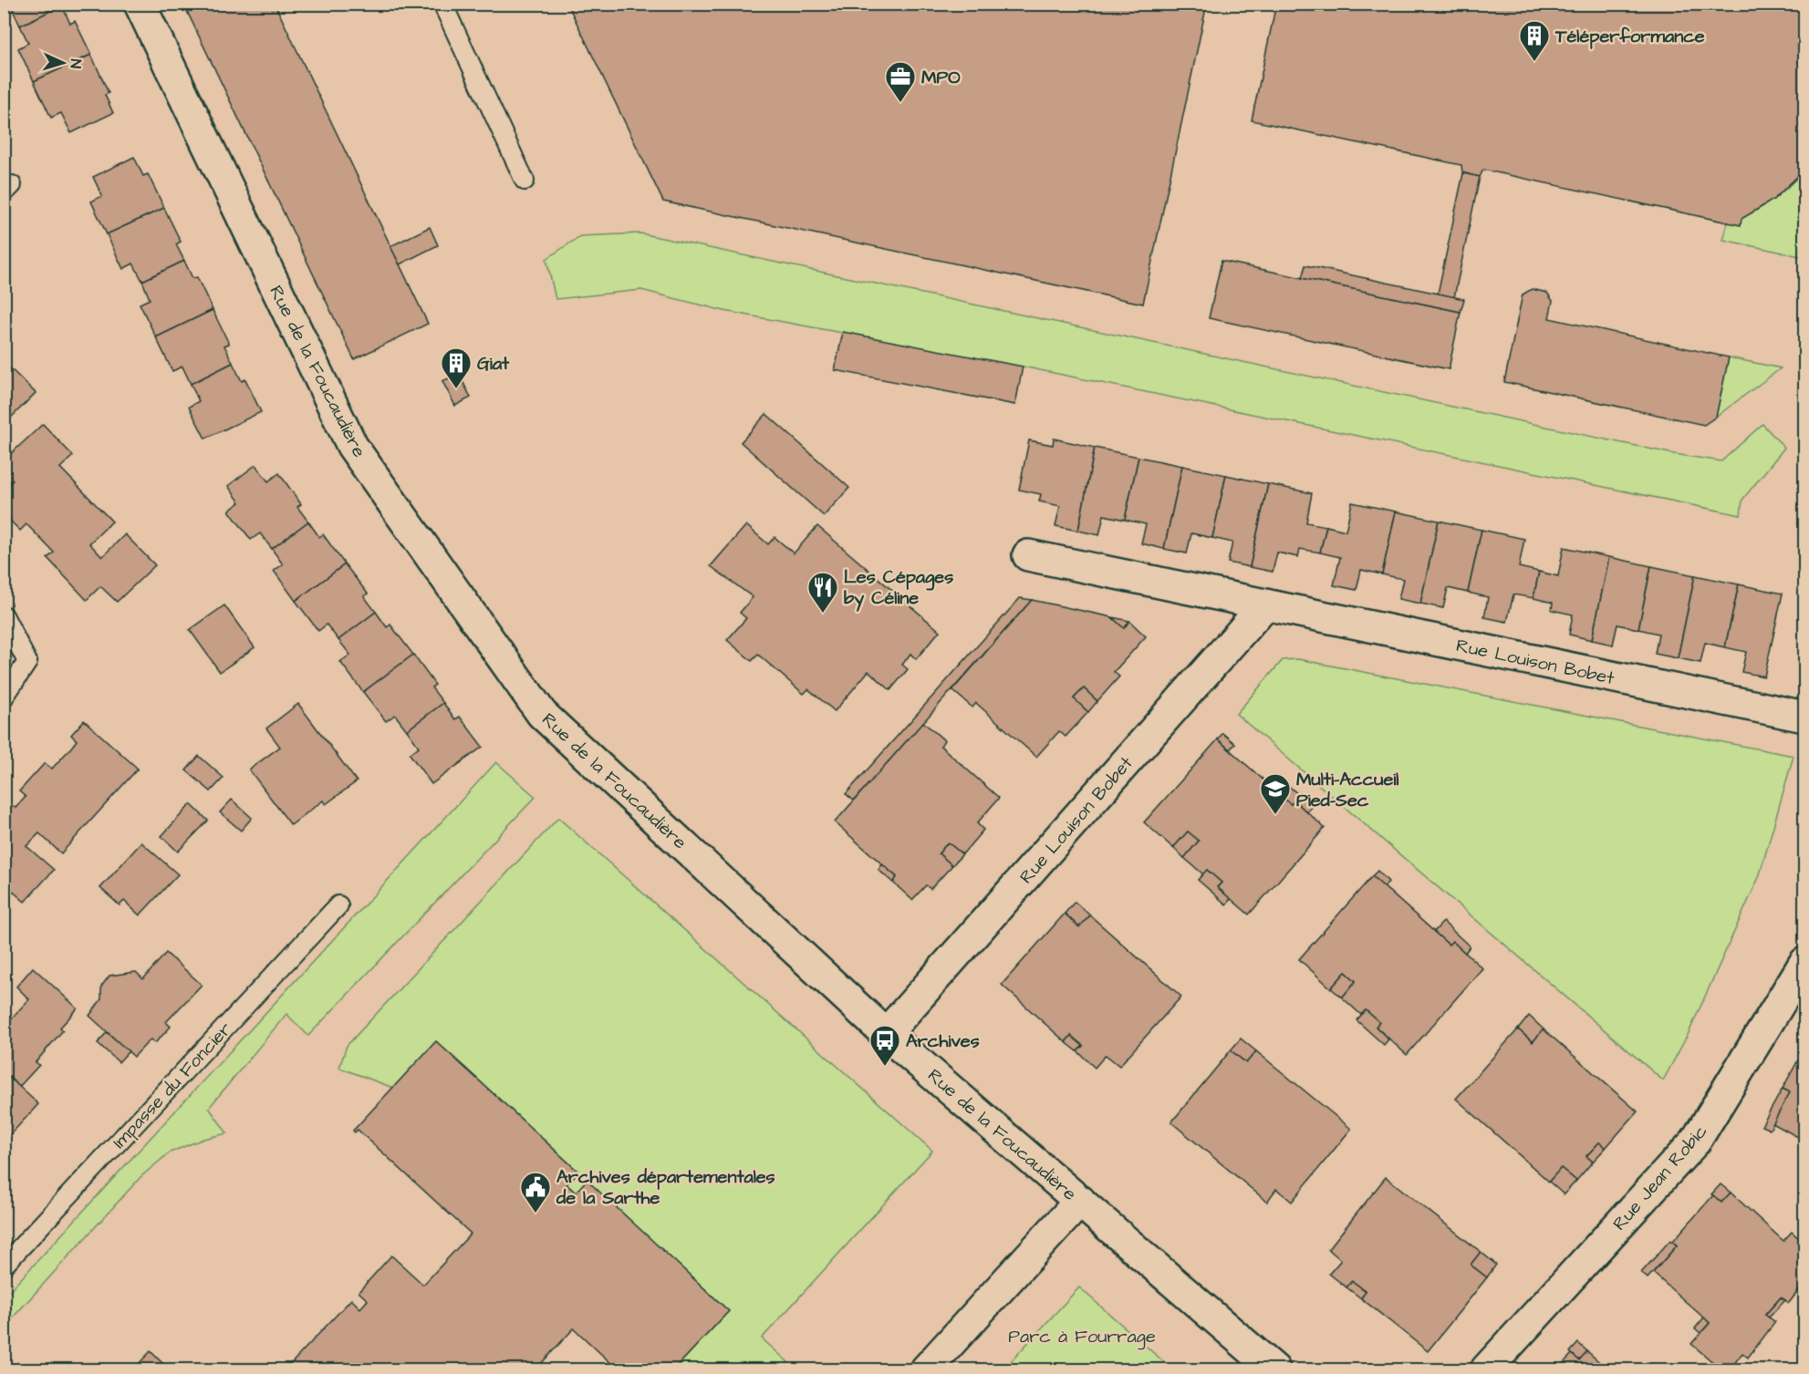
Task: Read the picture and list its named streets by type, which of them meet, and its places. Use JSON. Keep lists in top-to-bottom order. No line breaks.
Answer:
{"streets":{"street":["Rue de la Foucaudière","Rue Louison Bobet","Rue Jean Robic"],"lane":["Impasse du Foncier"]},"crossings":[["Rue de la Foucaudière","Rue Louison Bobet"]],"parks":["Parc à Fourrage"],"places":{"building":["Téléperformance","Giat"],"office":["MPO"],"restaurant":["Les Cépages by Céline"],"school or university":["Multi-Accueil Pied-Sec"],"bus stop":["Archives"],"public building":["Archives départementales de la Sarthe"]},"north":"right"}
